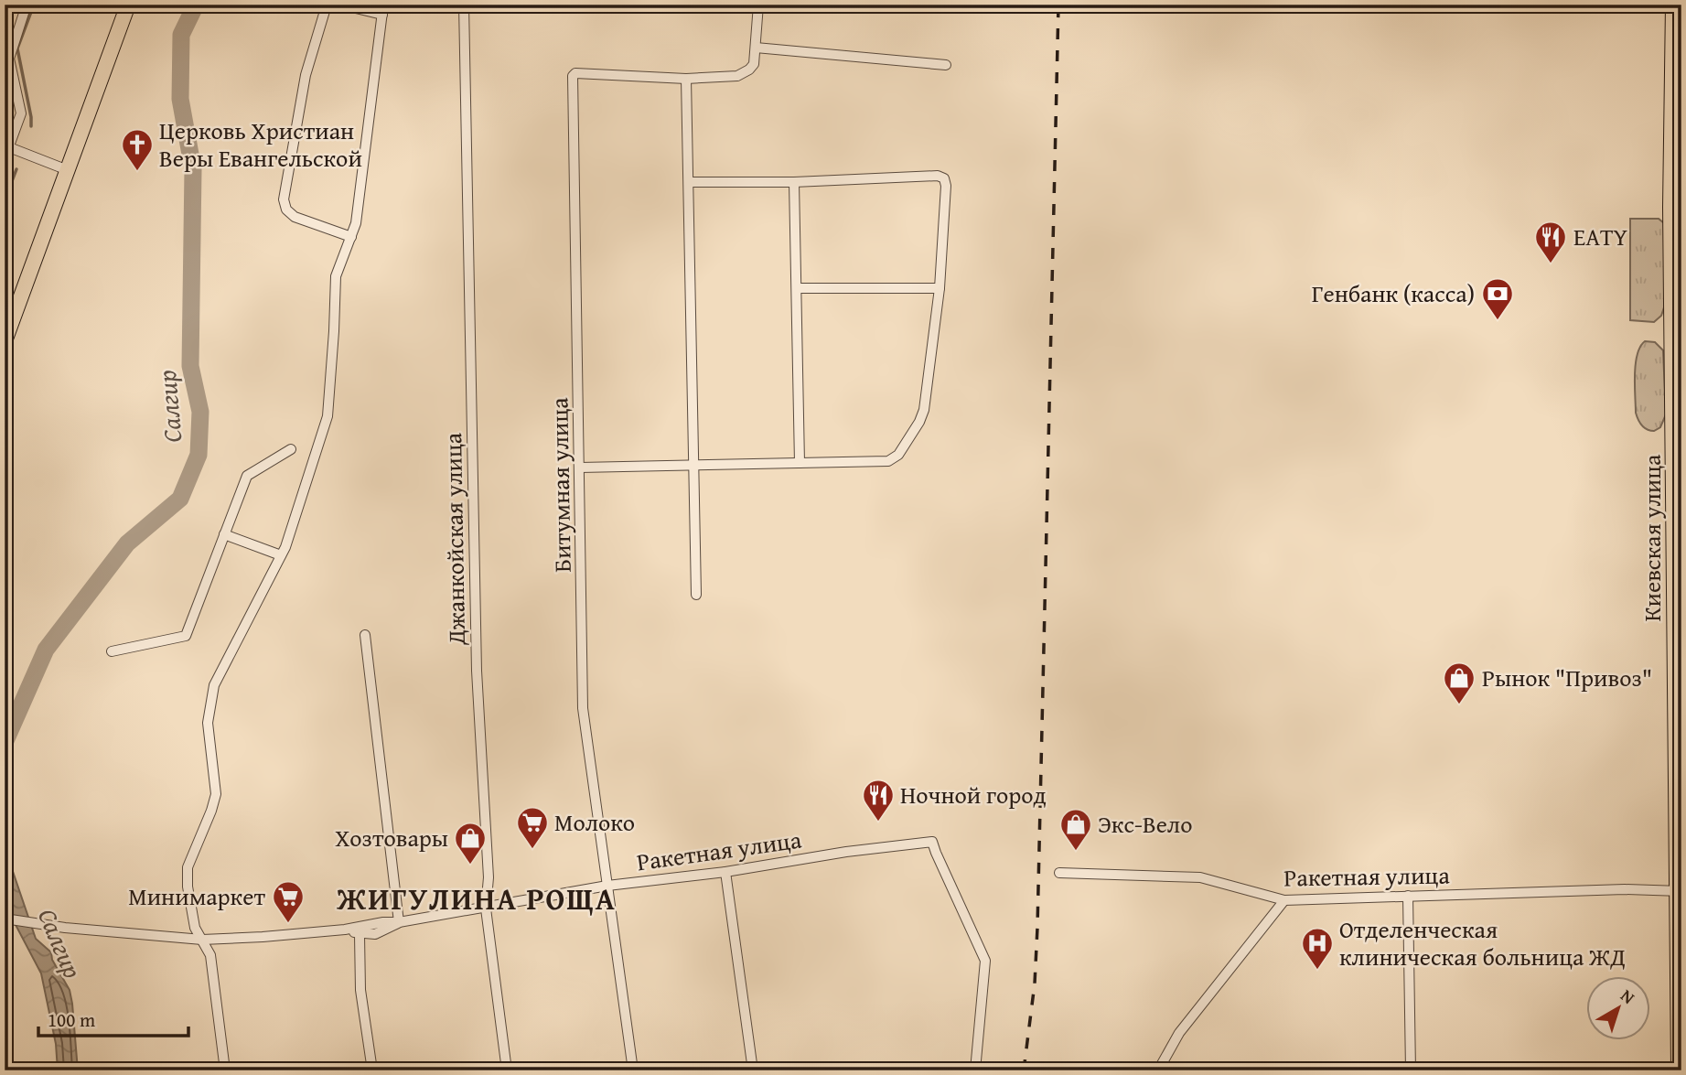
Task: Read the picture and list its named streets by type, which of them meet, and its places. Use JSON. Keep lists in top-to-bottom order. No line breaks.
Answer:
{"streets":{"main road":["Киевская улица"],"street":["Битумная улица","Джанкойская улица","Ракетная улица"]},"crossings":[["Битумная улица","Ракетная улица"],["Киевская улица","Ракетная улица"],["Джанкойская улица","Ракетная улица"]],"districts":["ЖИГУЛИНА РОЩА"],"water":["Салгир"],"places":{"church":["Церковь Христиан Веры Евангельской"],"restaurant":["EАTY","Ночной город"],"bank":["Генбанк (касса)"],"shop":["Рынок \"Привоз\"","Экс-Вело","Хозтовары"],"supermarket":["Молоко","Минимаркет"],"hospital":["Отделенческая клиническая больница ЖД"]},"scale_bar":"100 m","north":"top right"}
